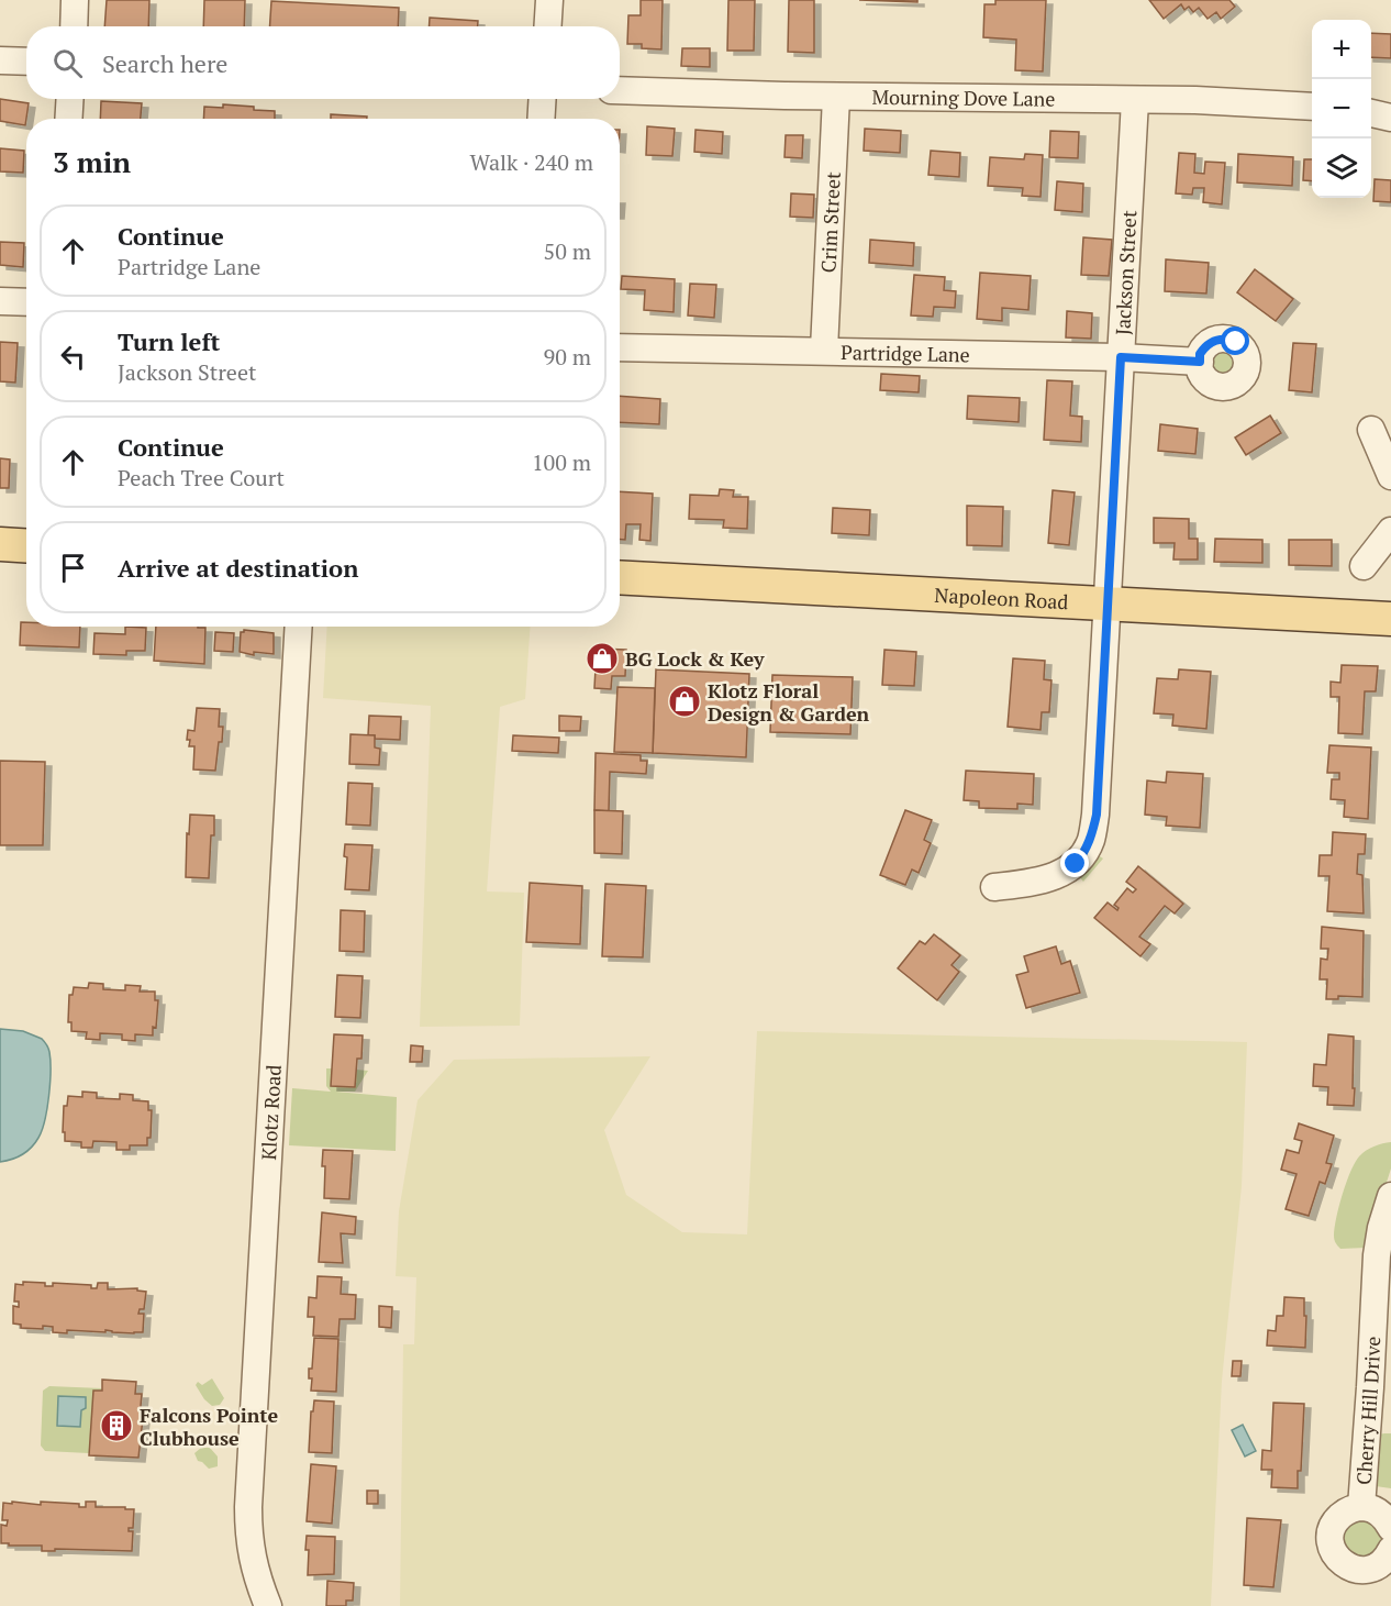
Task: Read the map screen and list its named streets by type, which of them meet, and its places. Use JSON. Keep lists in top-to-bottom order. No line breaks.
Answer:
{"streets":{"main road":["Napoleon Road"],"street":["Mourning Dove Lane","Crim Street","Jackson Street","Partridge Lane","Klotz Road","Cherry Hill Drive"]},"crossings":[["Mourning Dove Lane","Crim Street"],["Mourning Dove Lane","Jackson Street"],["Crim Street","Partridge Lane"],["Jackson Street","Partridge Lane"],["Jackson Street","Napoleon Road"]],"places":{"shop":["BG Lock & Key","Klotz Floral Design & Garden"],"building":["Falcons Pointe Clubhouse"]},"page":{"map_buttons":["+","−"],"search":"Search here","heading":["3 min","Walk · 240 m"],"list":[["Continue","Partridge Lane","50 m"],["Turn left","Jackson Street","90 m"],["Continue","Peach Tree Court","100 m"],"Arrive at destination"]}}
